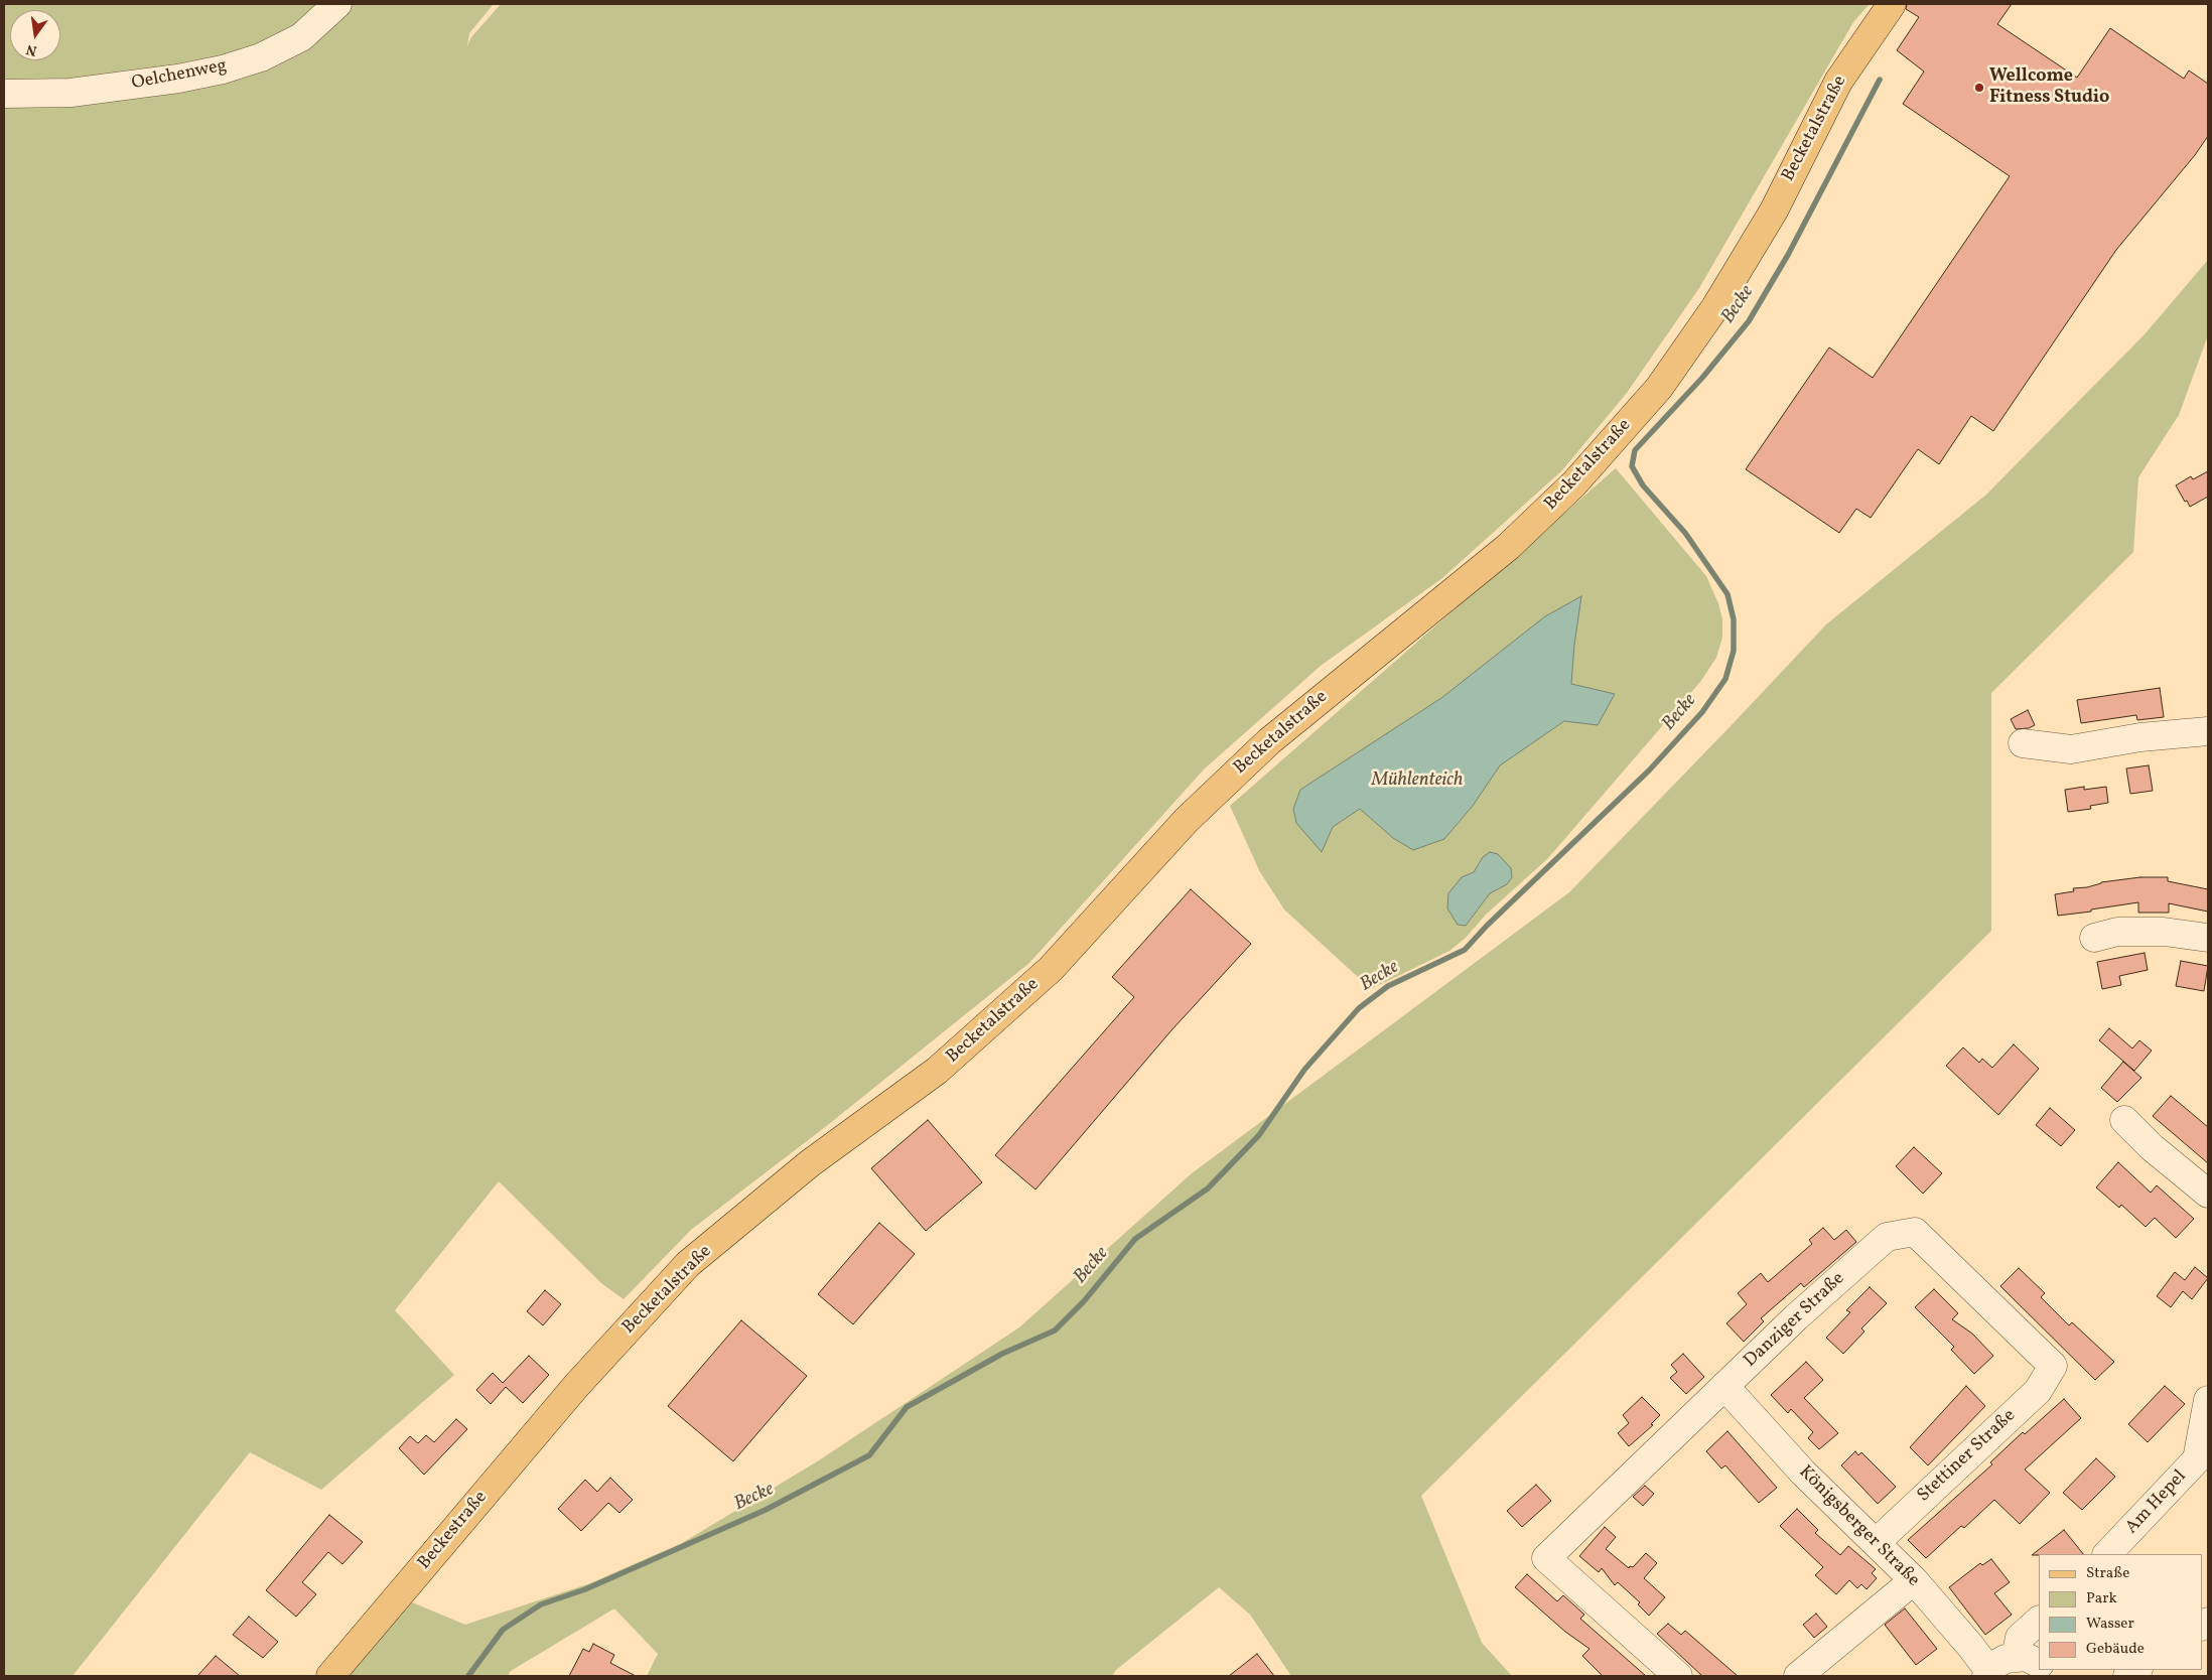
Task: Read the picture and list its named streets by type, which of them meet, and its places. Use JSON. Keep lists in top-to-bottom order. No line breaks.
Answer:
{"streets":{"main road":["Becketalstraße","Beckestraße"],"street":["Oelchenweg","Danziger Straße","Stettiner Straße","Am Hepel","Königsberger Straße"]},"crossings":[["Becketalstraße","Beckestraße"],["Danziger Straße","Stettiner Straße"],["Danziger Straße","Königsberger Straße"],["Stettiner Straße","Königsberger Straße"]],"water":["Becke","Mühlenteich"],"places":["Wellcome Fitness Studio"],"legend":["Straße","Park","Wasser","Gebäude"],"north":"bottom"}
